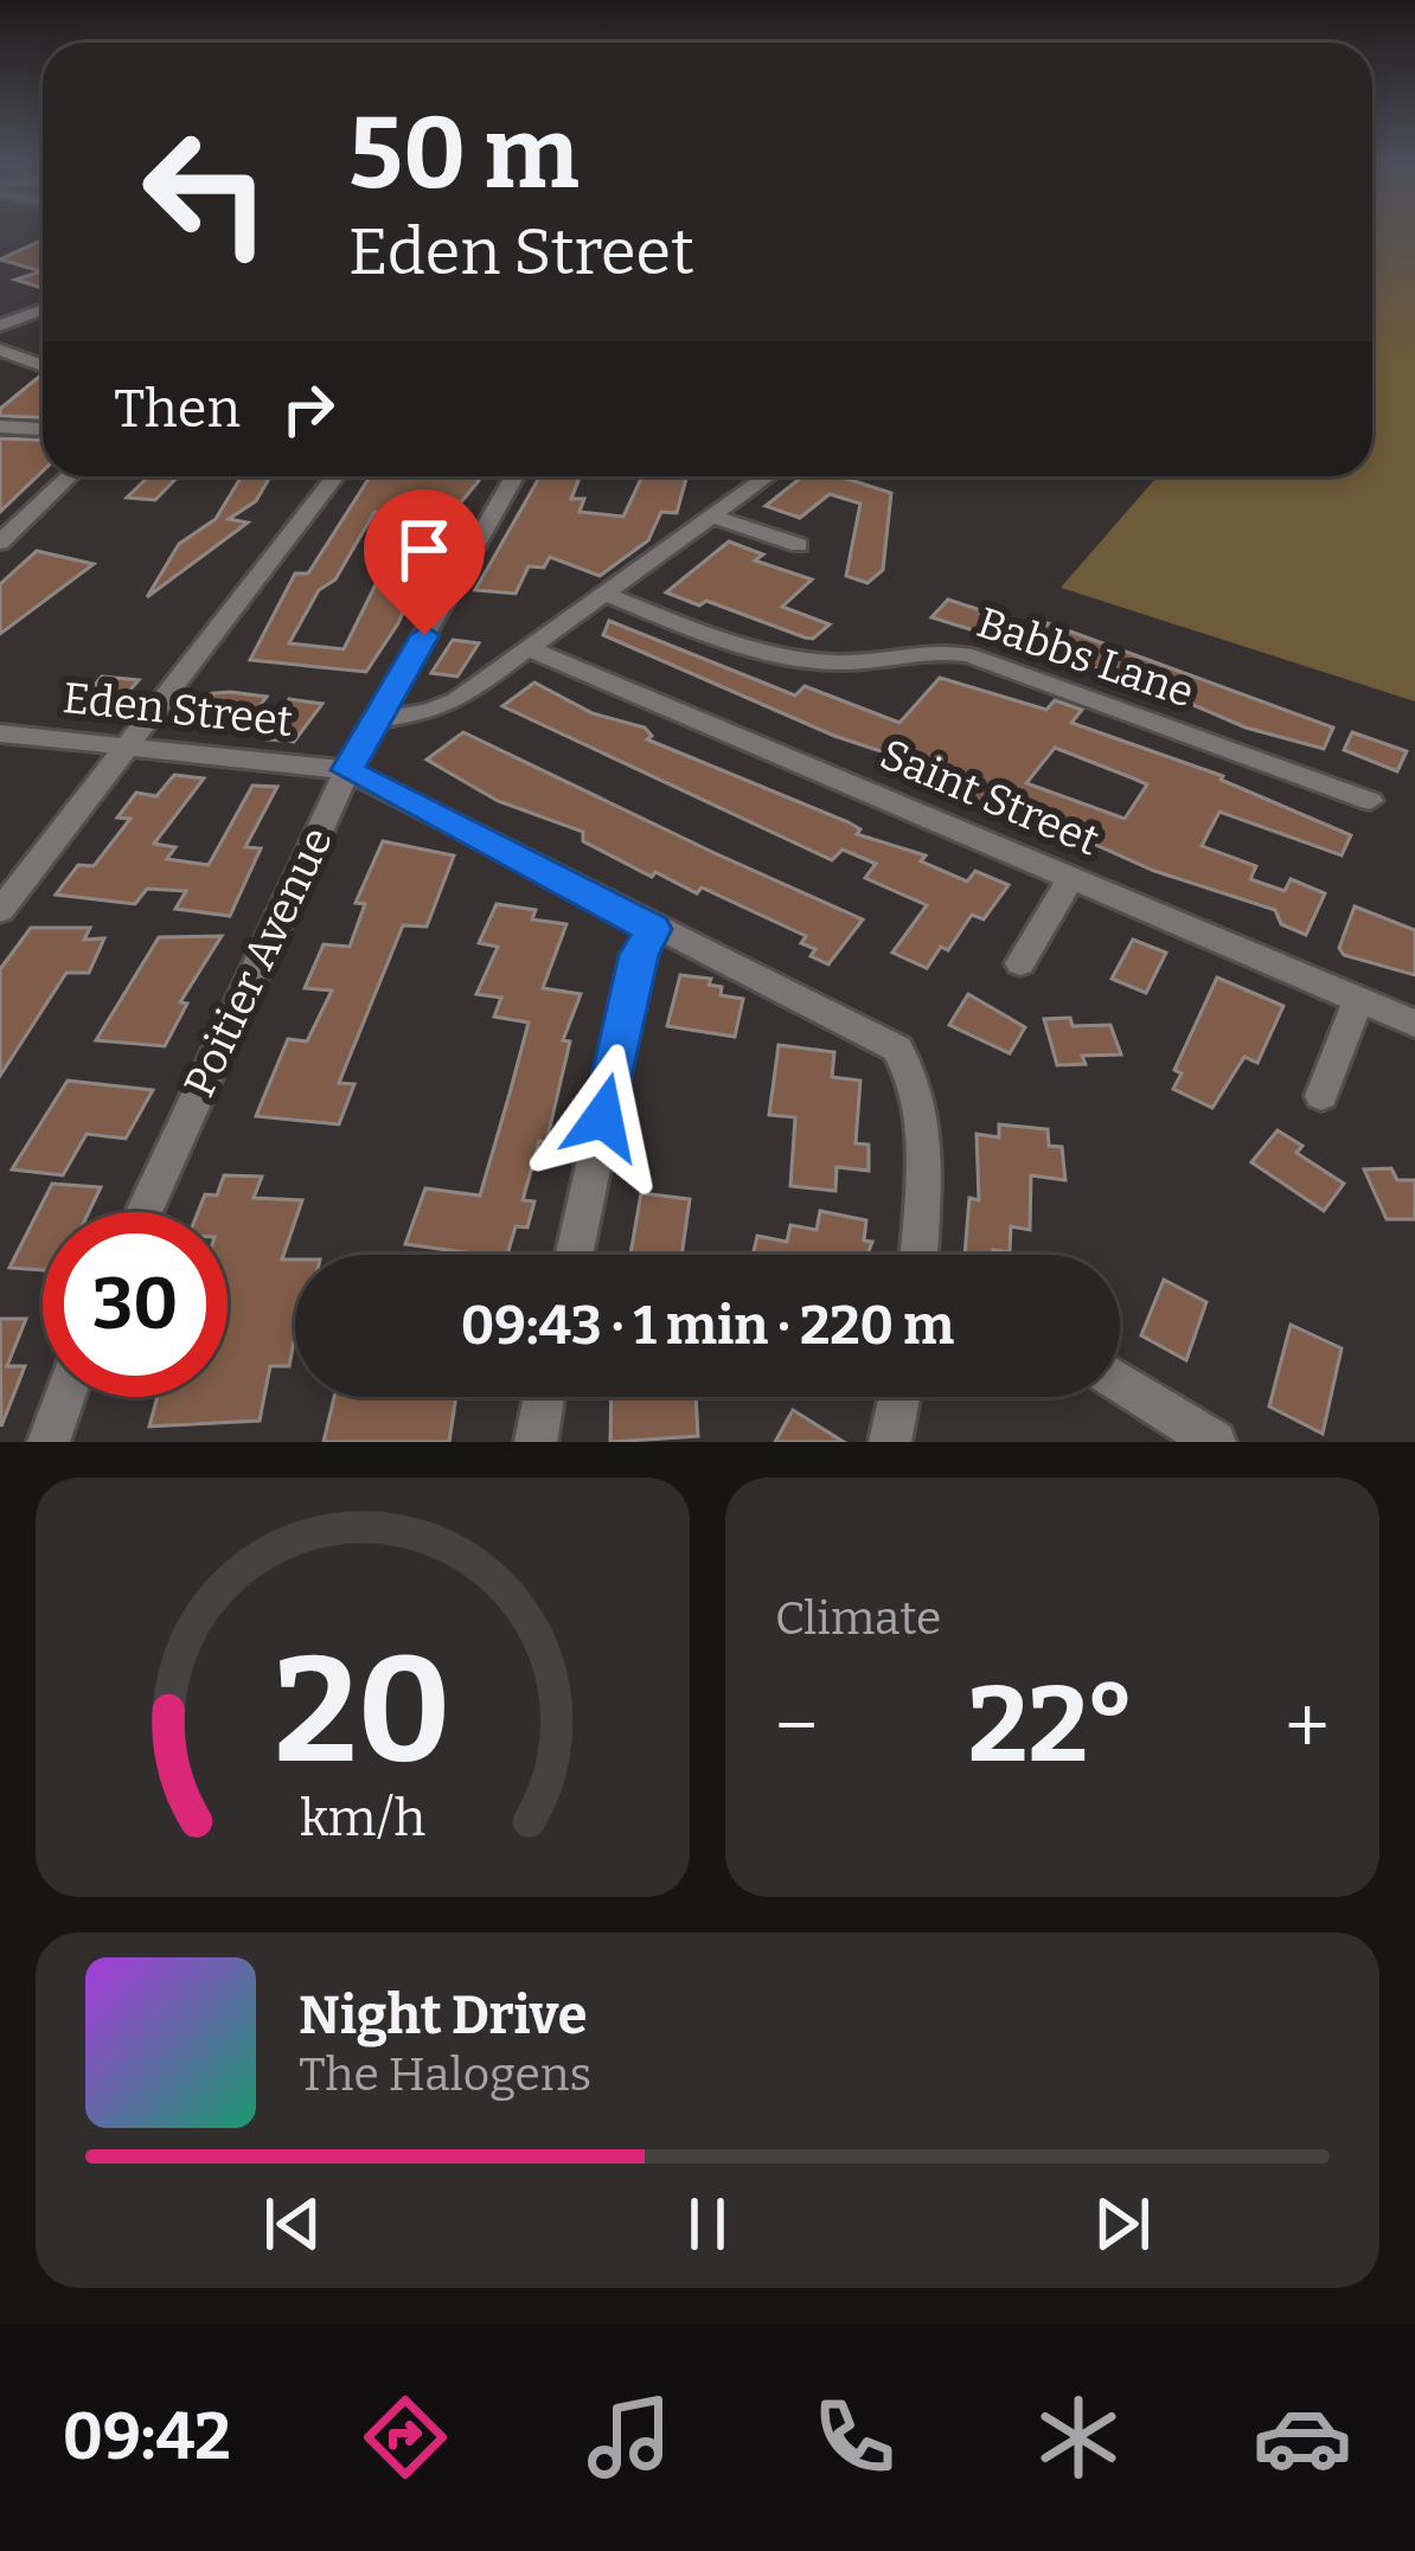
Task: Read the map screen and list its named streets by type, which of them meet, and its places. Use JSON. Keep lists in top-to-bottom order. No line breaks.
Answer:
{"streets":{"street":["Babbs Lane","Eden Street","Saint Street","Poitier Avenue"]},"crossings":[["Eden Street","Poitier Avenue"]],"page":{"turn":["50 m","Eden Street"],"then":"Then","limit":"30","trip":"09:43 · 1 min · 220 m","tile":"Climate","heat":["−","22°","+"],"song":["Night Drive","The Halogens"],"tabs":"09:42","gauge":["20","km/h"]}}
